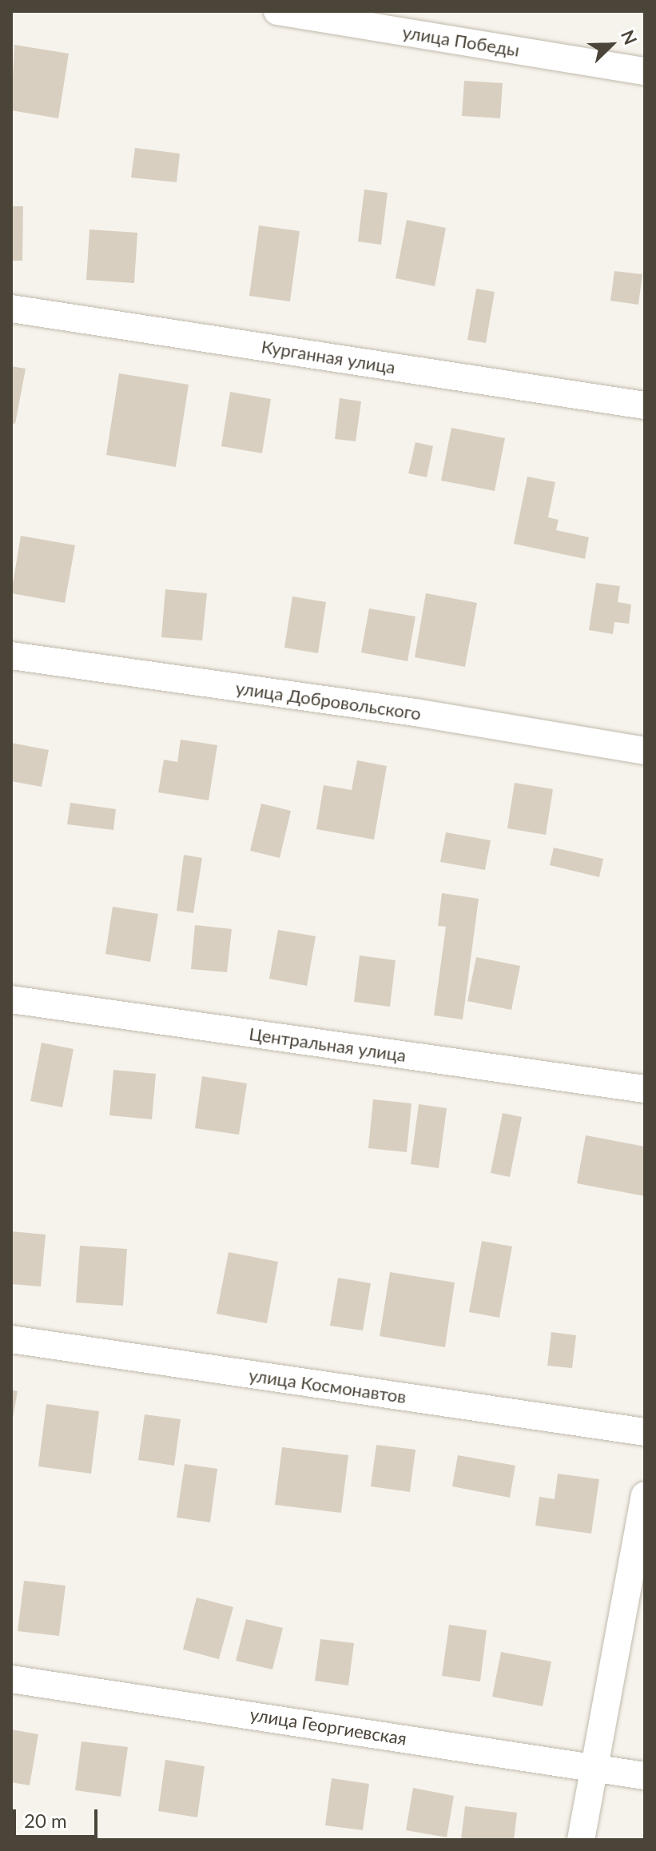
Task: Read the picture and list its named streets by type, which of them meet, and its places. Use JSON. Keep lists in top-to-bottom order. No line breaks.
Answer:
{"streets":{"street":["улица Победы","Курганная улица","улица Добровольского","Центральная улица","улица Космонавтов","улица Георгиевская"]},"scale_bar":"20 m","north":"top right"}
